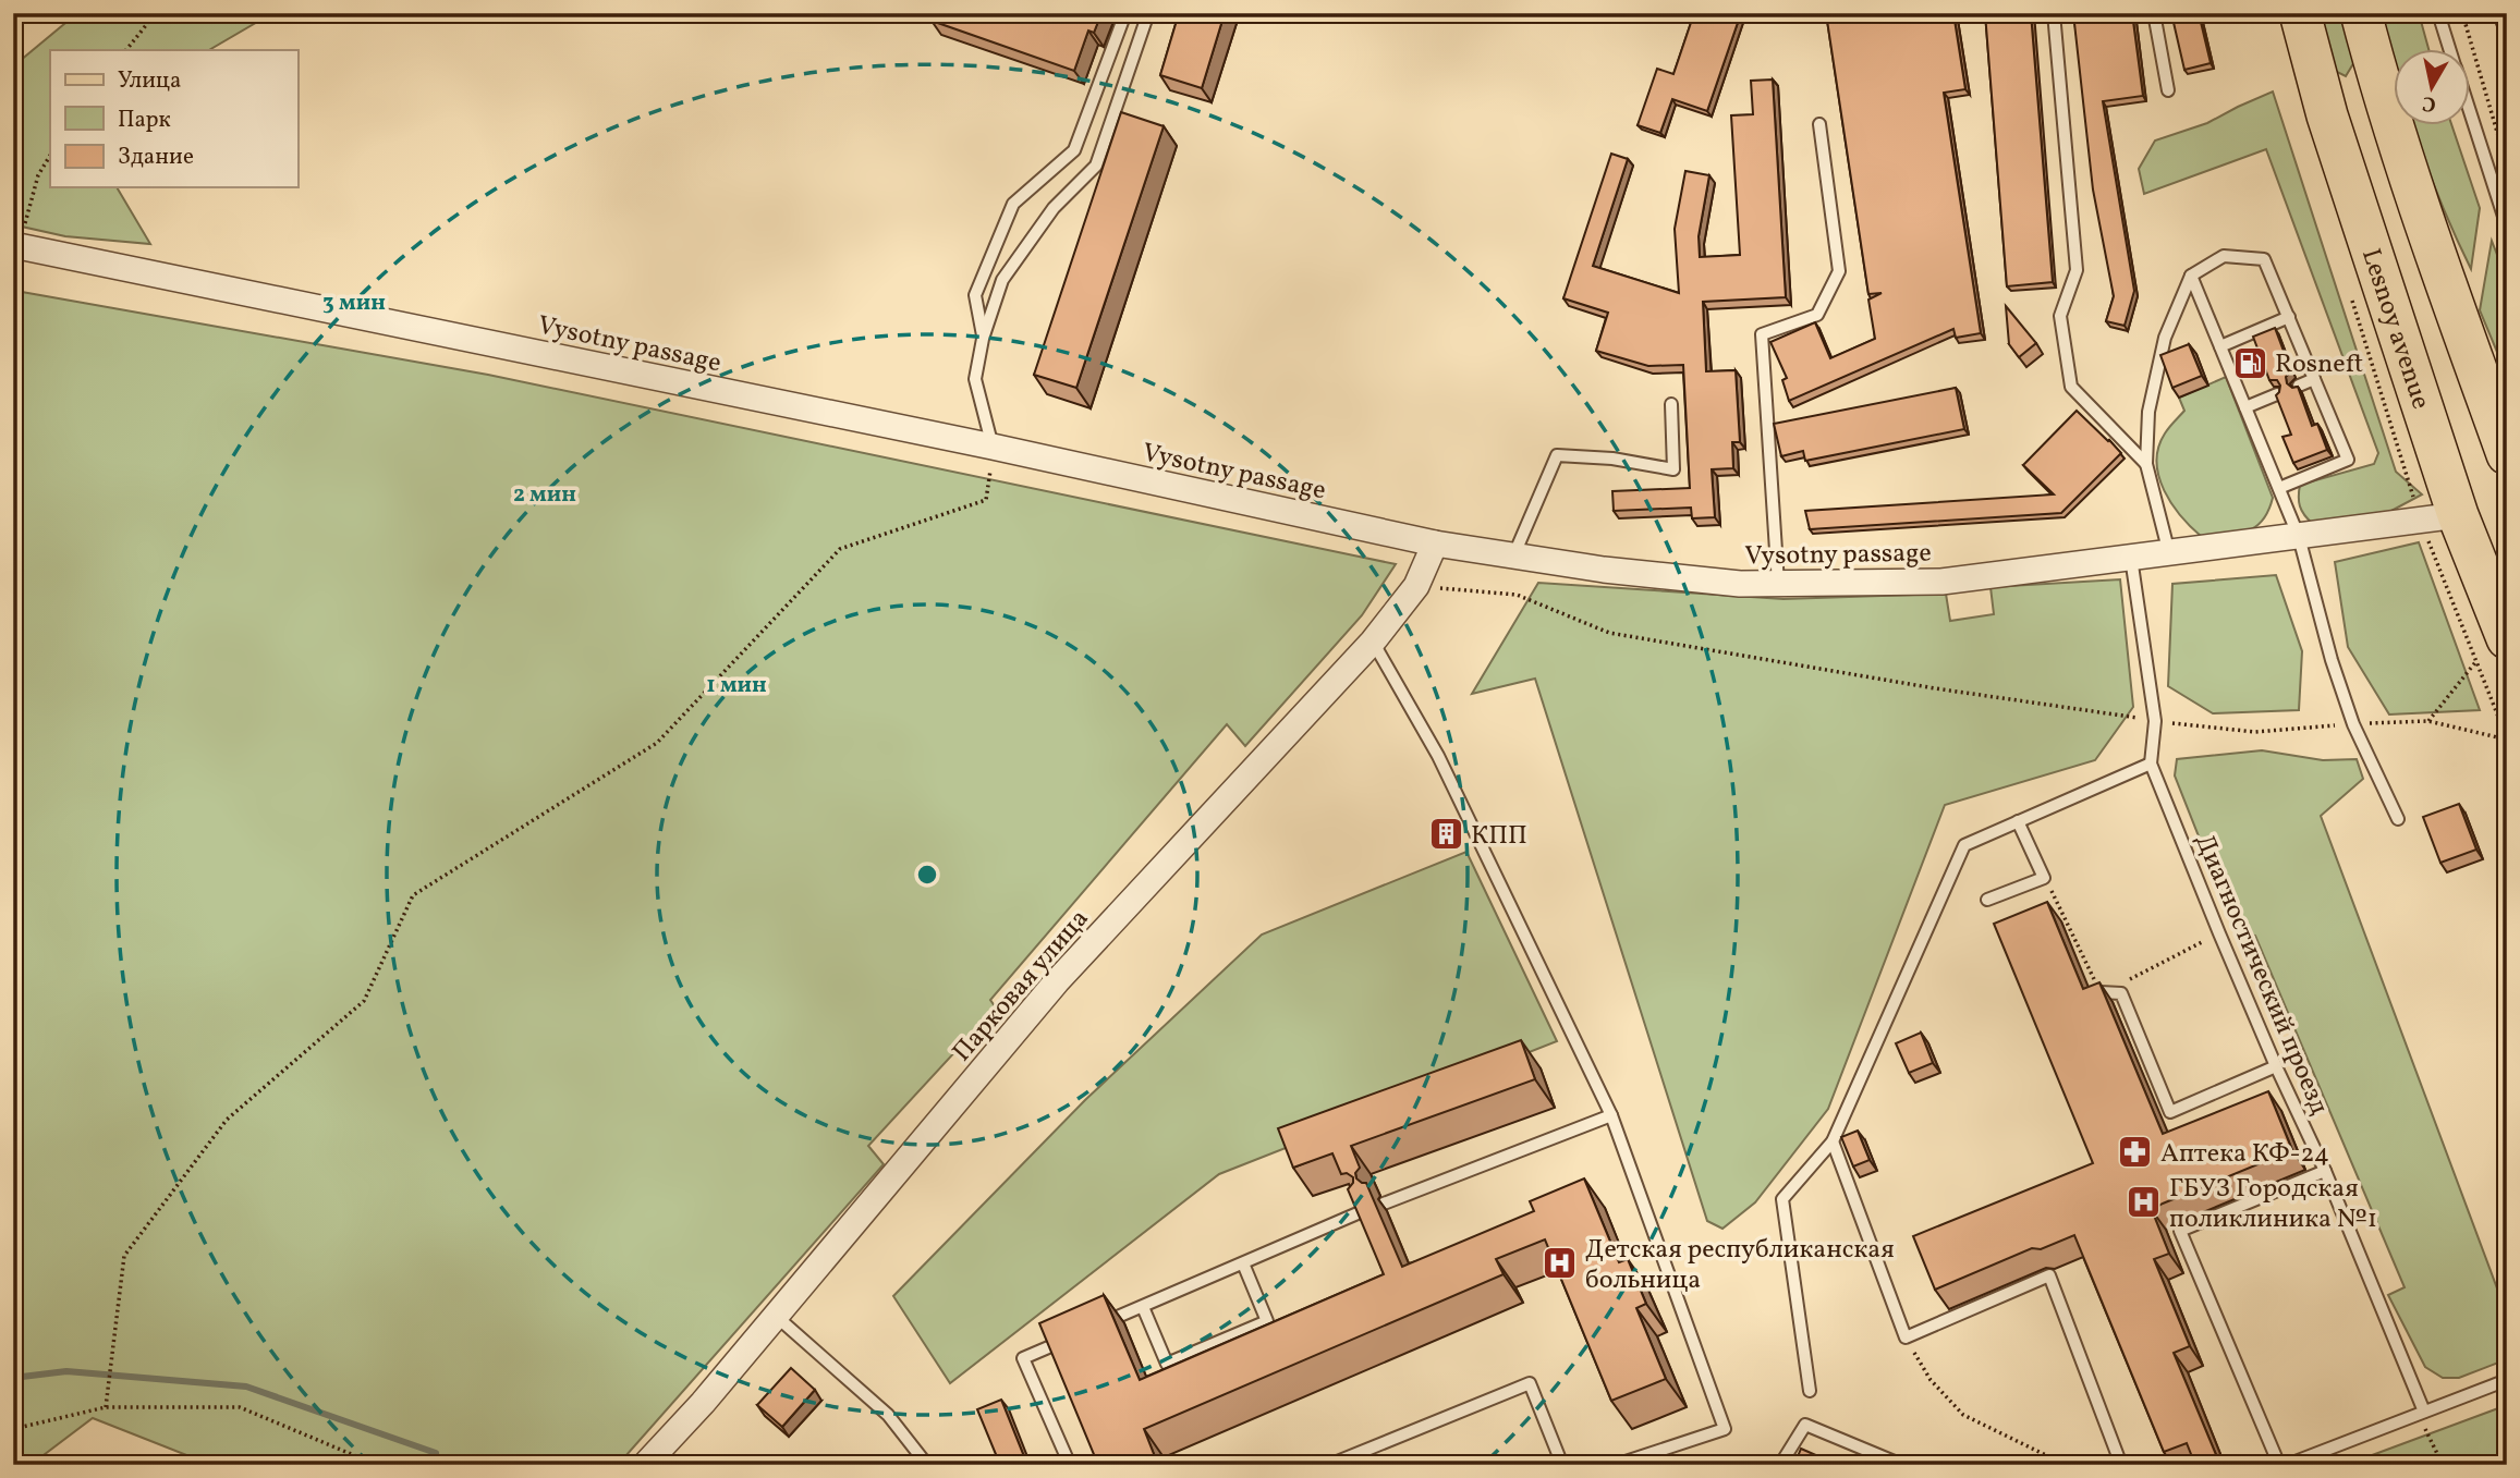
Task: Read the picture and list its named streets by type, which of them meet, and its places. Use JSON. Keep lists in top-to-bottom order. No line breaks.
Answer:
{"streets":{"main road":["Lesnoy avenue"],"street":["Vysotny passage","Парковая улица"],"lane":["Диагностический проезд"]},"crossings":[["Lesnoy avenue","Vysotny passage"],["Vysotny passage","Парковая улица"]],"places":{"fuel station":["Rosneft"],"building":["КПП"],"pharmacy":["Аптека КФ-24"],"hospital":["ГБУЗ Городская поликлиника №1","Детская республиканская больница"]},"legend":["Улица","Парк","Здание"],"north":"bottom","rings":["3 мин","2 мин","1 мин"]}
